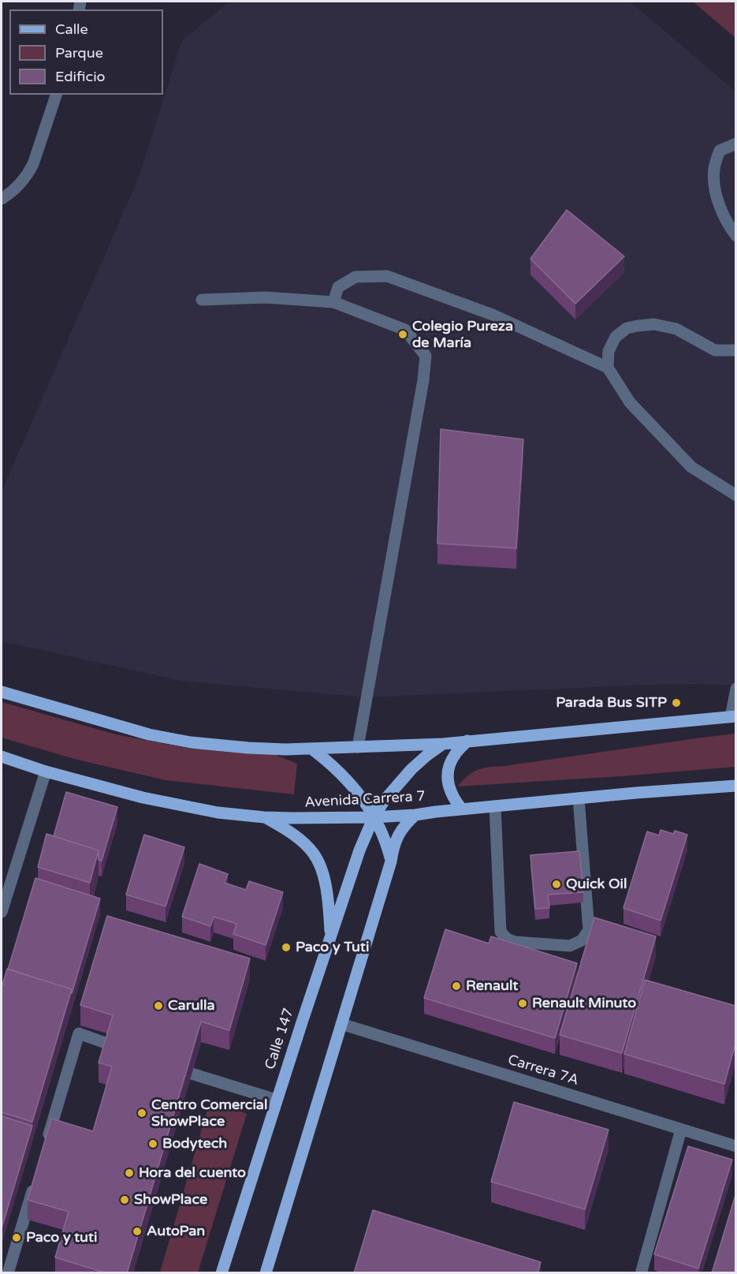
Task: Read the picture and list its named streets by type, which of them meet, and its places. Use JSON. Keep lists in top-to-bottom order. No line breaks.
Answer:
{"streets":{"main road":["Avenida Carrera 7","Calle 147"],"street":["Carrera 7A"]},"crossings":[["Avenida Carrera 7","Calle 147"]],"places":["Colegio Pureza de María","Parada Bus SITP","Quick Oil","Paco y Tuti","Renault","Renault Minuto","Carulla","Centro Comercial ShowPlace","Bodytech","Hora del cuento","ShowPlace","AutoPan","Paco y tuti"],"legend":["Calle","Parque","Edificio"]}
